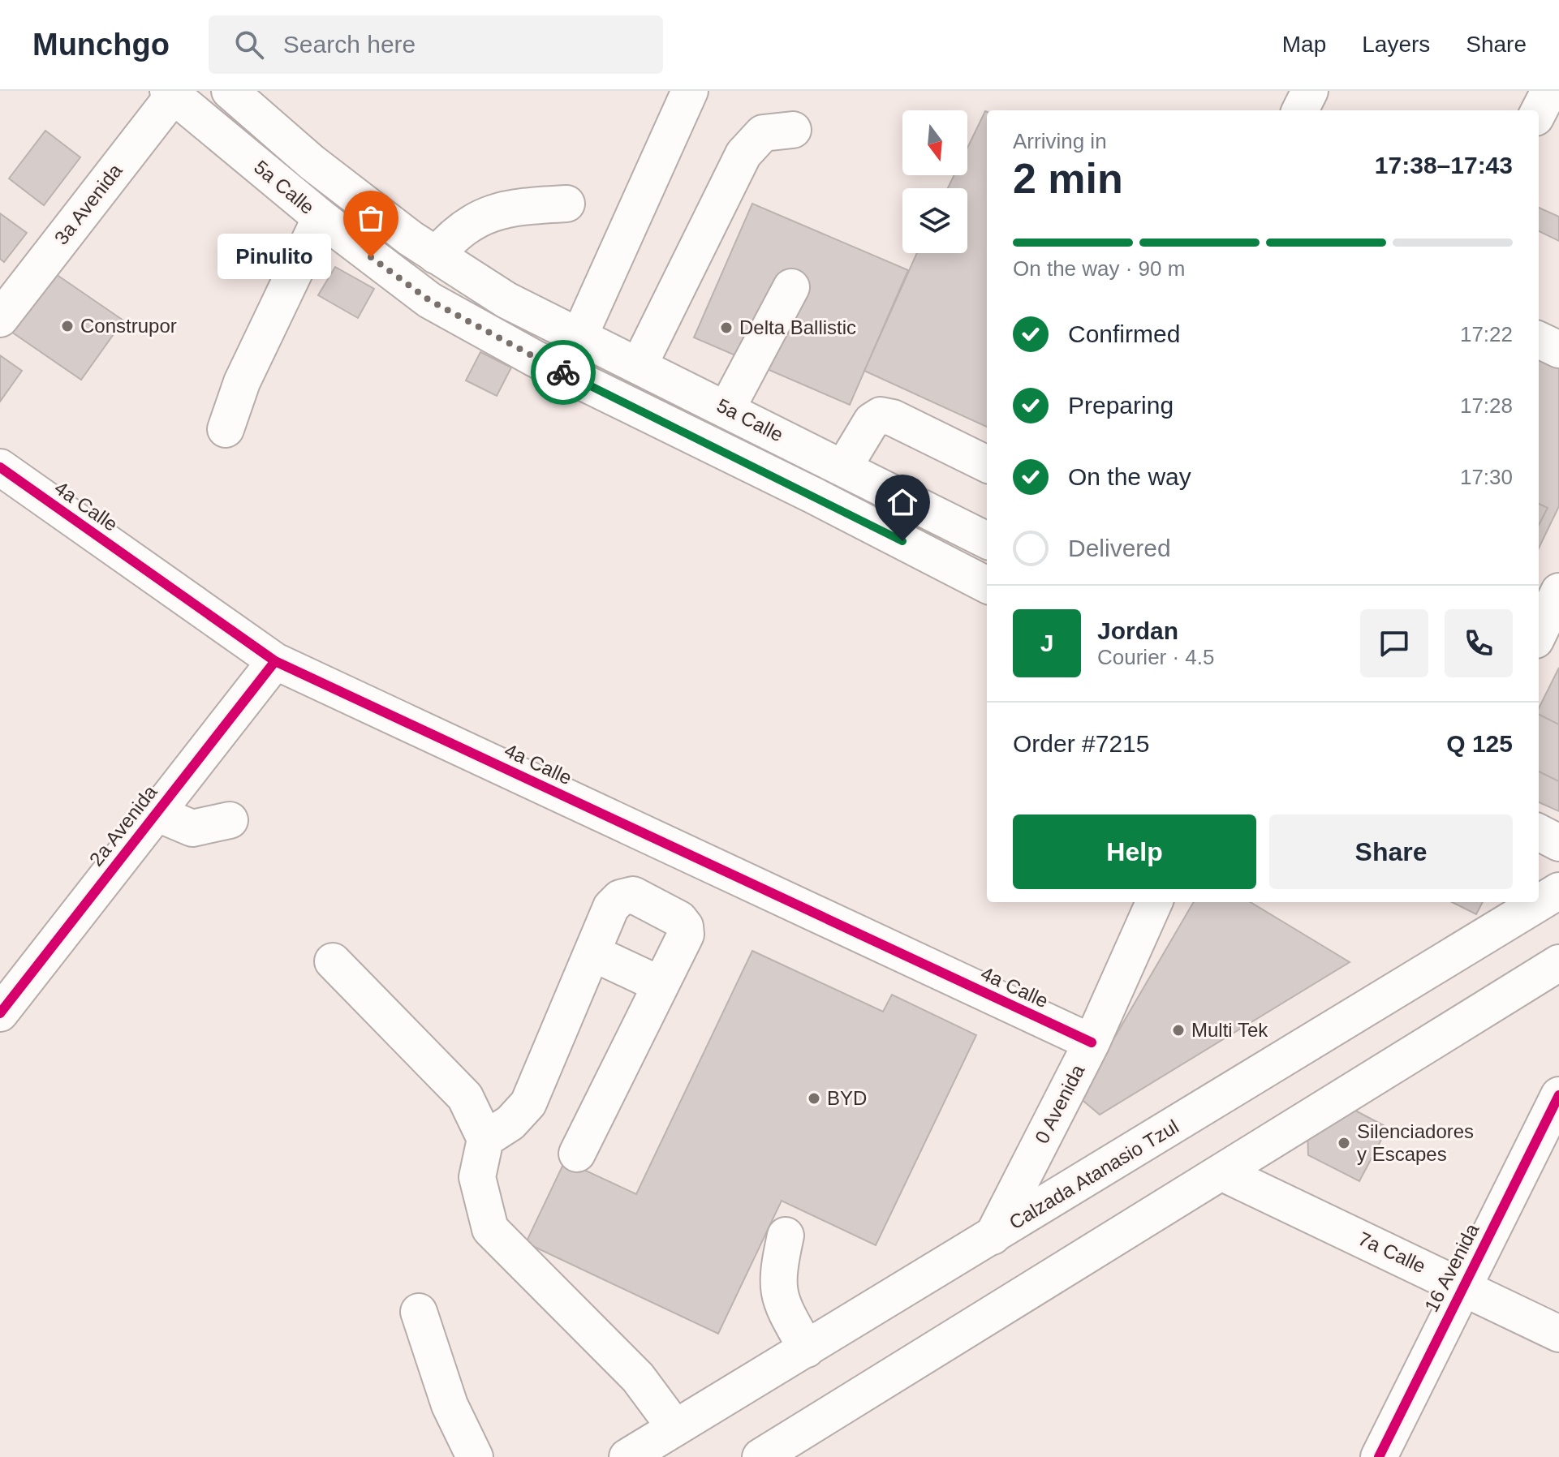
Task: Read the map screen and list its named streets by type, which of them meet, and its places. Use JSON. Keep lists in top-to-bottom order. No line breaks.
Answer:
{"streets":{"main road":["5a Calle","3a Avenida","4a Calle","2a Avenida","0 Avenida","Calzada Atanasio Tzul","7a Calle","16 Avenida"]},"crossings":[["5a Calle","3a Avenida"],["4a Calle","2a Avenida"],["4a Calle","0 Avenida"],["0 Avenida","Calzada Atanasio Tzul"],["7a Calle","16 Avenida"]],"places":["Pinulito","Construpor","Delta Ballistic","Multi Tek","BYD","Silenciadores y Escapes"],"north":"bottom","page":{"header":"Munchgo","search":"Search here","nav":["Map","Layers","Share"],"heading":["2 min","Arriving in","17:38–17:43"],"panel":["Jordan","Courier · 4.5","Order #7215","Q 125"],"bar":"On the way · 90 m","bubble":"Pinulito","list":[["Confirmed","17:22"],["Preparing","17:28"],["On the way","17:30"],"Delivered"],"round":"J","buttons":["Help","Share"]}}
